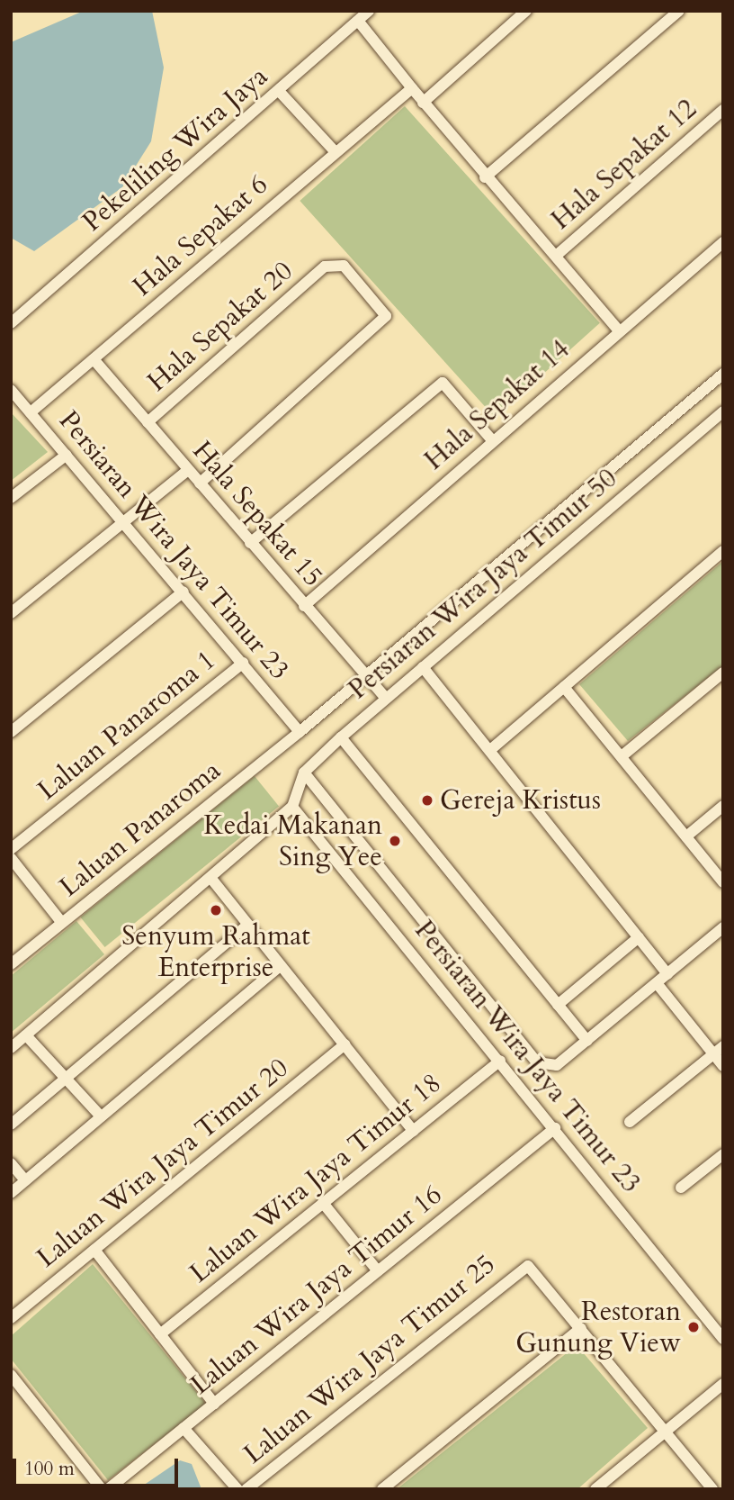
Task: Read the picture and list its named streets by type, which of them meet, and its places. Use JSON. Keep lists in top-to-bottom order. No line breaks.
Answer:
{"streets":{"street":["Pekeliling Wira Jaya","Hala Sepakat 12","Hala Sepakat 6","Hala Sepakat 20","Hala Sepakat 14","Hala Sepakat 15","Persiaran Wira Jaya Timur 23","Persiaran Wira Jaya Timur 50","Laluan Panaroma 1","Laluan Panaroma","Laluan Wira Jaya Timur 20","Laluan Wira Jaya Timur 18","Laluan Wira Jaya Timur 16","Laluan Wira Jaya Timur 25"]},"crossings":[["Hala Sepakat 6","Hala Sepakat 15"],["Hala Sepakat 6","Persiaran Wira Jaya Timur 23"],["Hala Sepakat 20","Hala Sepakat 15"],["Hala Sepakat 14","Hala Sepakat 15"],["Hala Sepakat 15","Persiaran Wira Jaya Timur 50"],["Hala Sepakat 15","Laluan Panaroma"],["Persiaran Wira Jaya Timur 23","Persiaran Wira Jaya Timur 50"],["Persiaran Wira Jaya Timur 23","Laluan Panaroma 1"],["Persiaran Wira Jaya Timur 23","Laluan Panaroma"],["Persiaran Wira Jaya Timur 23","Laluan Wira Jaya Timur 18"],["Persiaran Wira Jaya Timur 23","Laluan Wira Jaya Timur 16"]],"places":["Gereja Kristus","Kedai Makanan Sing Yee","Senyum Rahmat Enterprise","Restoran Gunung View"],"scale_bar":"100 m"}
